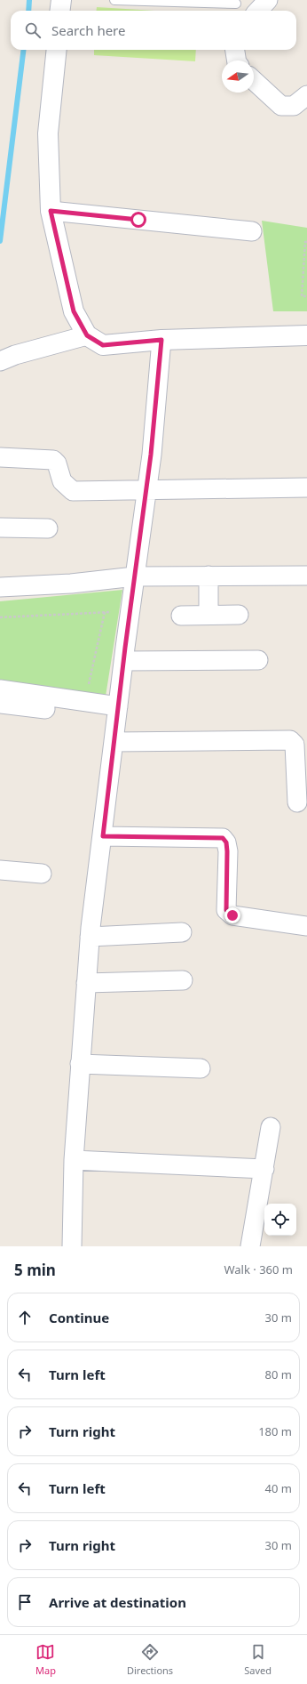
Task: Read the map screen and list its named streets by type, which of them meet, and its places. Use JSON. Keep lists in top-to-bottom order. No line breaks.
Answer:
{"north":"left","page":{"search":"Search here","heading":["5 min","Walk · 360 m"],"list":[["Continue","30 m"],["Turn left","80 m"],["Turn right","180 m"],["Turn left","40 m"],["Turn right","30 m"],"Arrive at destination"],"nav":["Map","Directions","Saved"]}}
